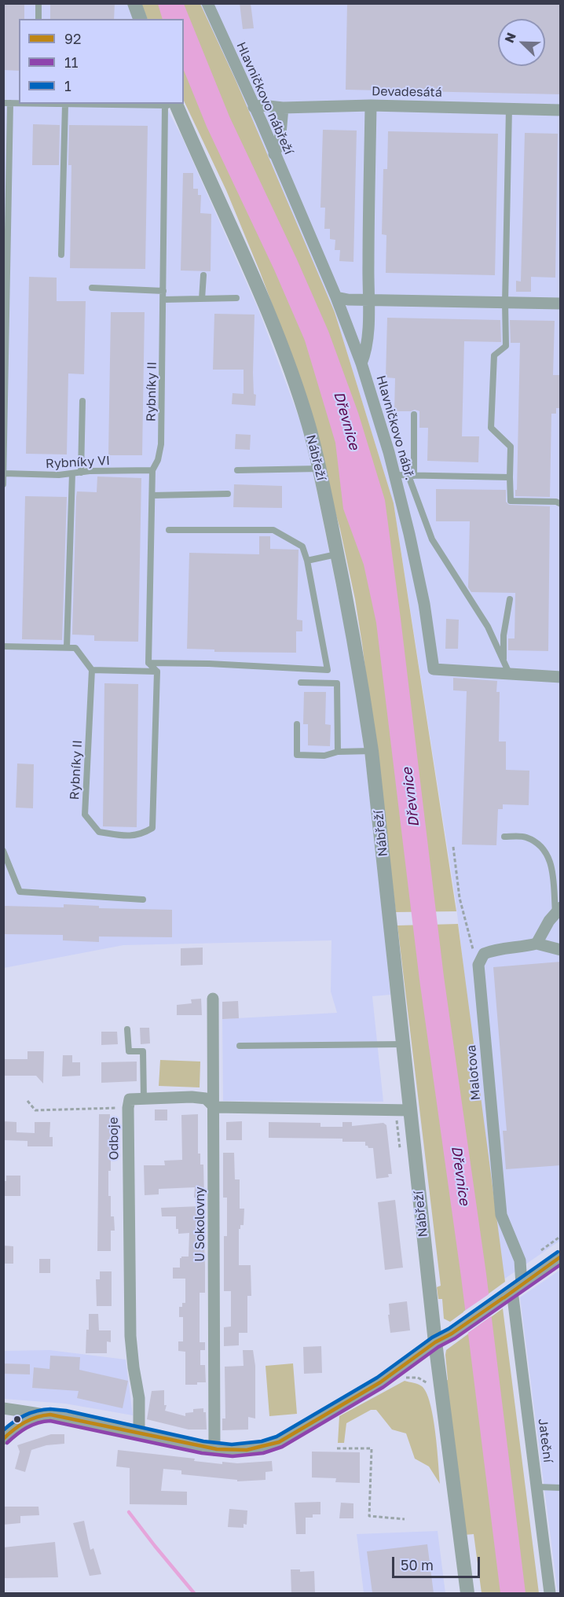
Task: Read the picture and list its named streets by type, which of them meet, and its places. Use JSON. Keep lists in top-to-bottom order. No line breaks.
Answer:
{"streets":{"street":["Devadesátá","Hlavničkovo nábřeží","Hlavničkovo nábř.","Nábřeží","Malotova","Odboje","U Sokolovny","Jateční"],"lane":["Rybníky II","Rybníky VI"]},"crossings":[["Devadesátá","Hlavničkovo nábřeží"],["Hlavničkovo nábřeží","Hlavničkovo nábř."],["Rybníky II","Nábřeží"],["Rybníky II","Rybníky VI"],["Nábřeží","Odboje"],["Malotova","Jateční"],["Odboje","U Sokolovny"]],"water":["Dřevnice"],"lines":["transit line 1","transit line 92","transit line 11"],"legend":["92","11","1"],"scale_bar":"50 m","north":"top left"}
